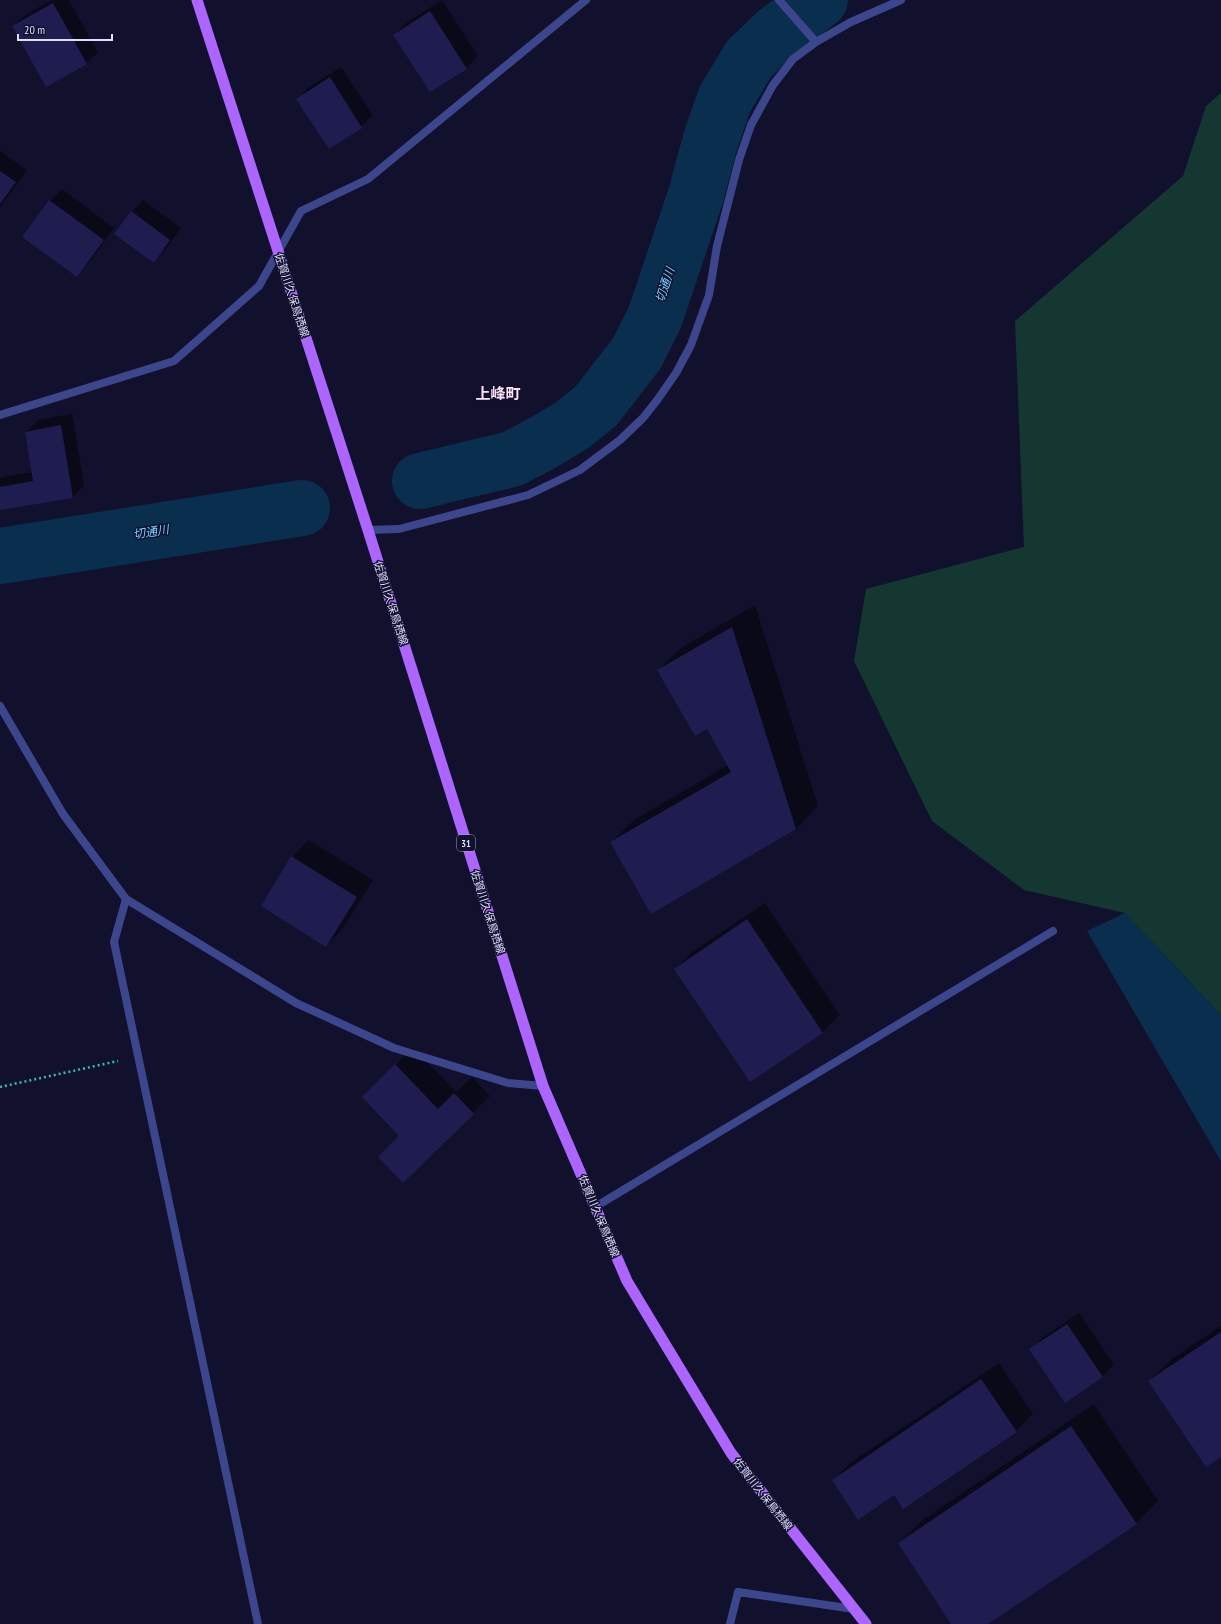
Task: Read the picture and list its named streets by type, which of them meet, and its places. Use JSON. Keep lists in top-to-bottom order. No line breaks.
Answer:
{"streets":{"main road":["佐賀川久保鳥栖線","31"]},"districts":["上峰町"],"water":["切通川"],"scale_bar":"20 m"}
